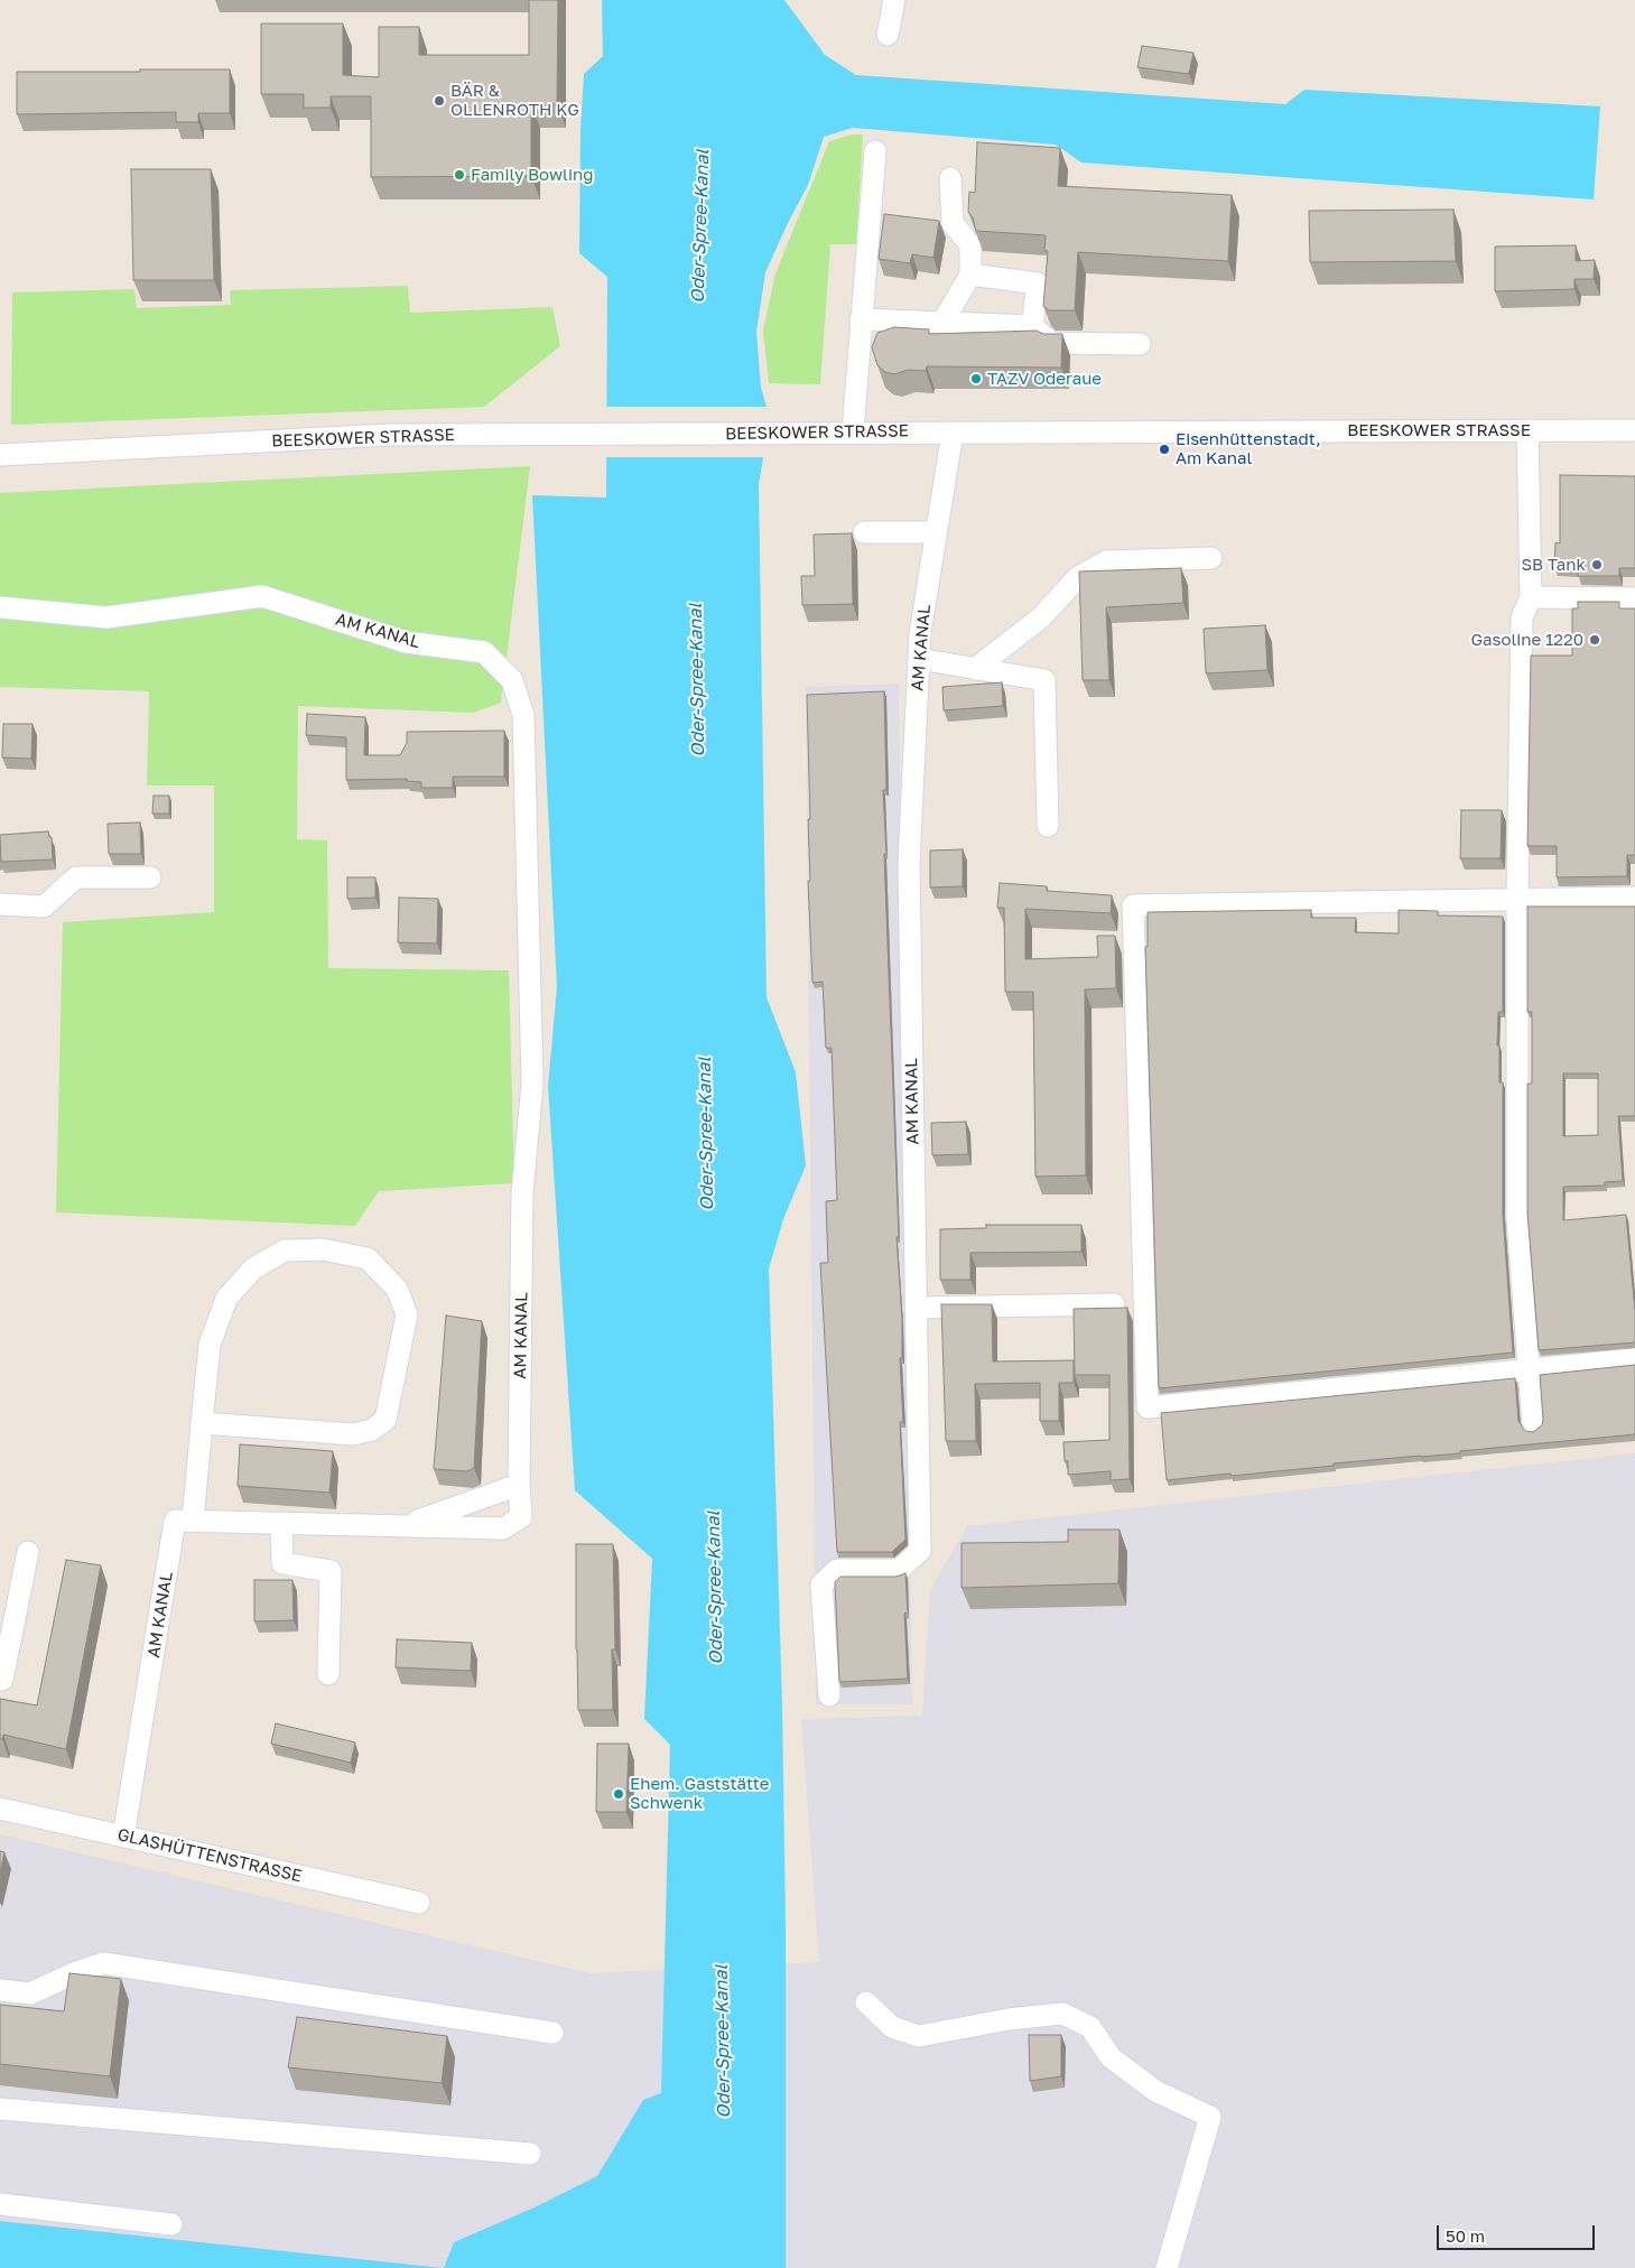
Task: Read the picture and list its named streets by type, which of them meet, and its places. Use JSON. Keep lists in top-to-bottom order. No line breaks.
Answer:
{"streets":{"street":["BEESKOWER STRASSE","AM KANAL","GLASHÜTTENSTRASSE"]},"crossings":[["BEESKOWER STRASSE","AM KANAL"],["AM KANAL","GLASHÜTTENSTRASSE"]],"water":["Oder-Spree-Kanal"],"places":["BÄR & OLLENROTH KG","Family Bowling","TAZV Oderaue","Eisenhüttenstadt, Am Kanal","SB Tank","Gasoline 1220","Ehem. Gaststätte Schwenk"],"scale_bar":"50 m"}
